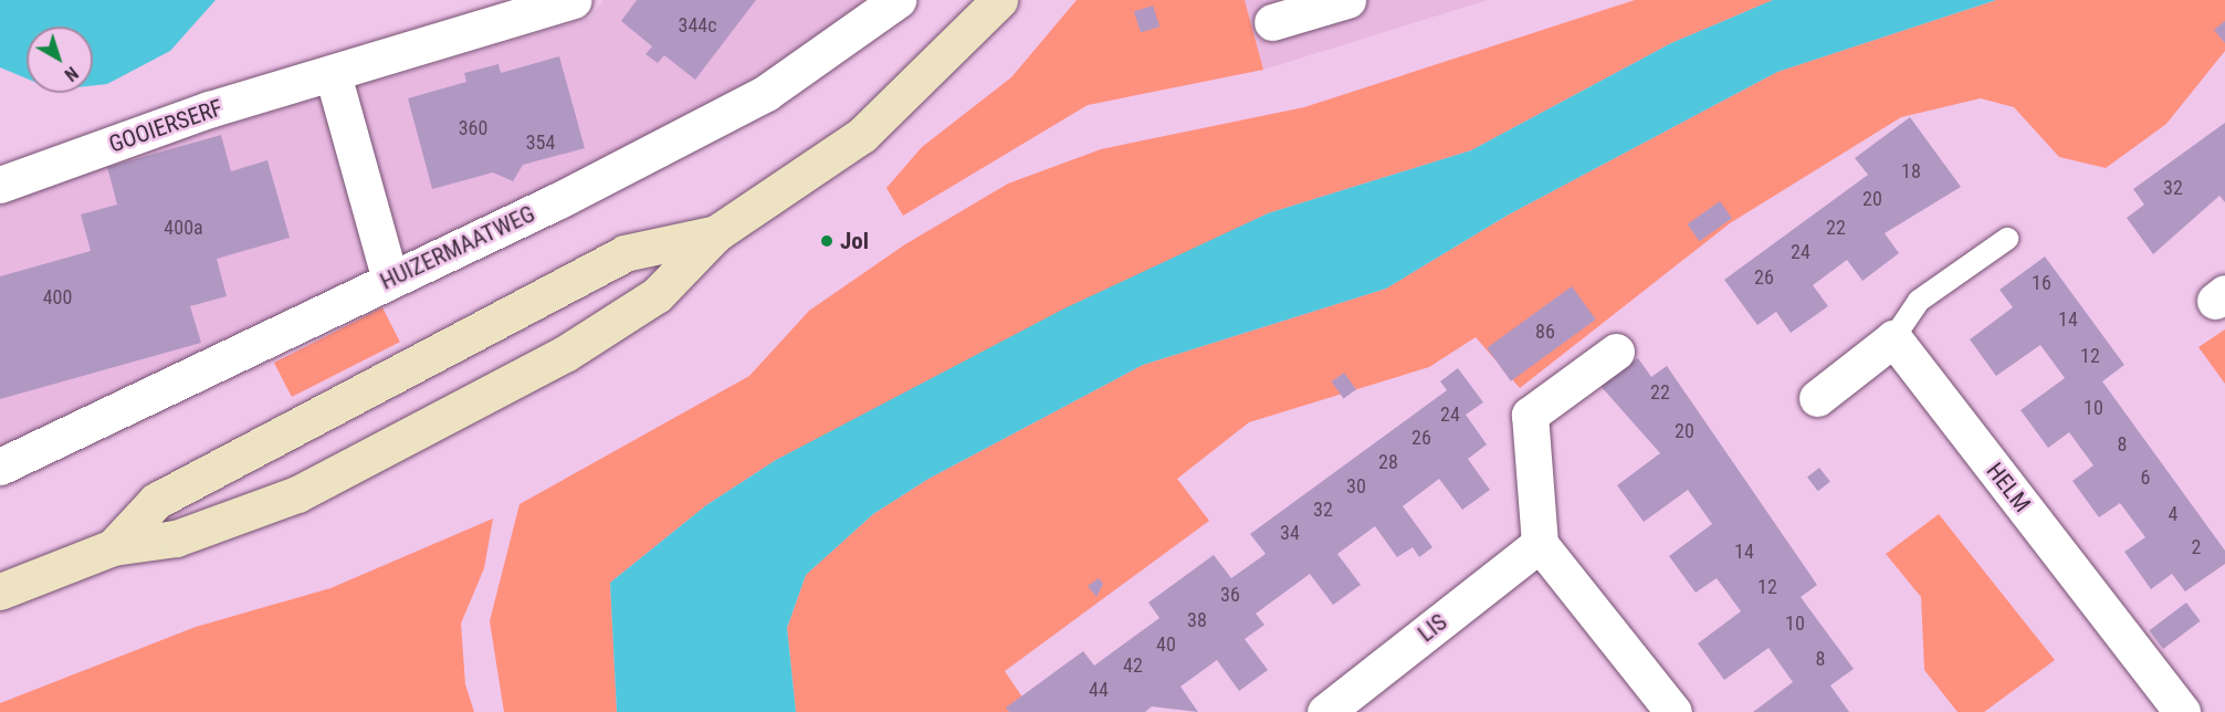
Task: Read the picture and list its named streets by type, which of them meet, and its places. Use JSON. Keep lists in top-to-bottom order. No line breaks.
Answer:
{"streets":{"street":["GOOIERSERF","HUIZERMAATWEG","HELM","LIS"]},"places":["Jol"],"house_numbers":["344c","360","354","18","32","20","400a","22","24","26","16","400","14","86","12","22","10","24","20","26","8","28","6","30","32","4","34","2","14","12","36","38","10","40","8","42","44"],"north":"bottom right"}
